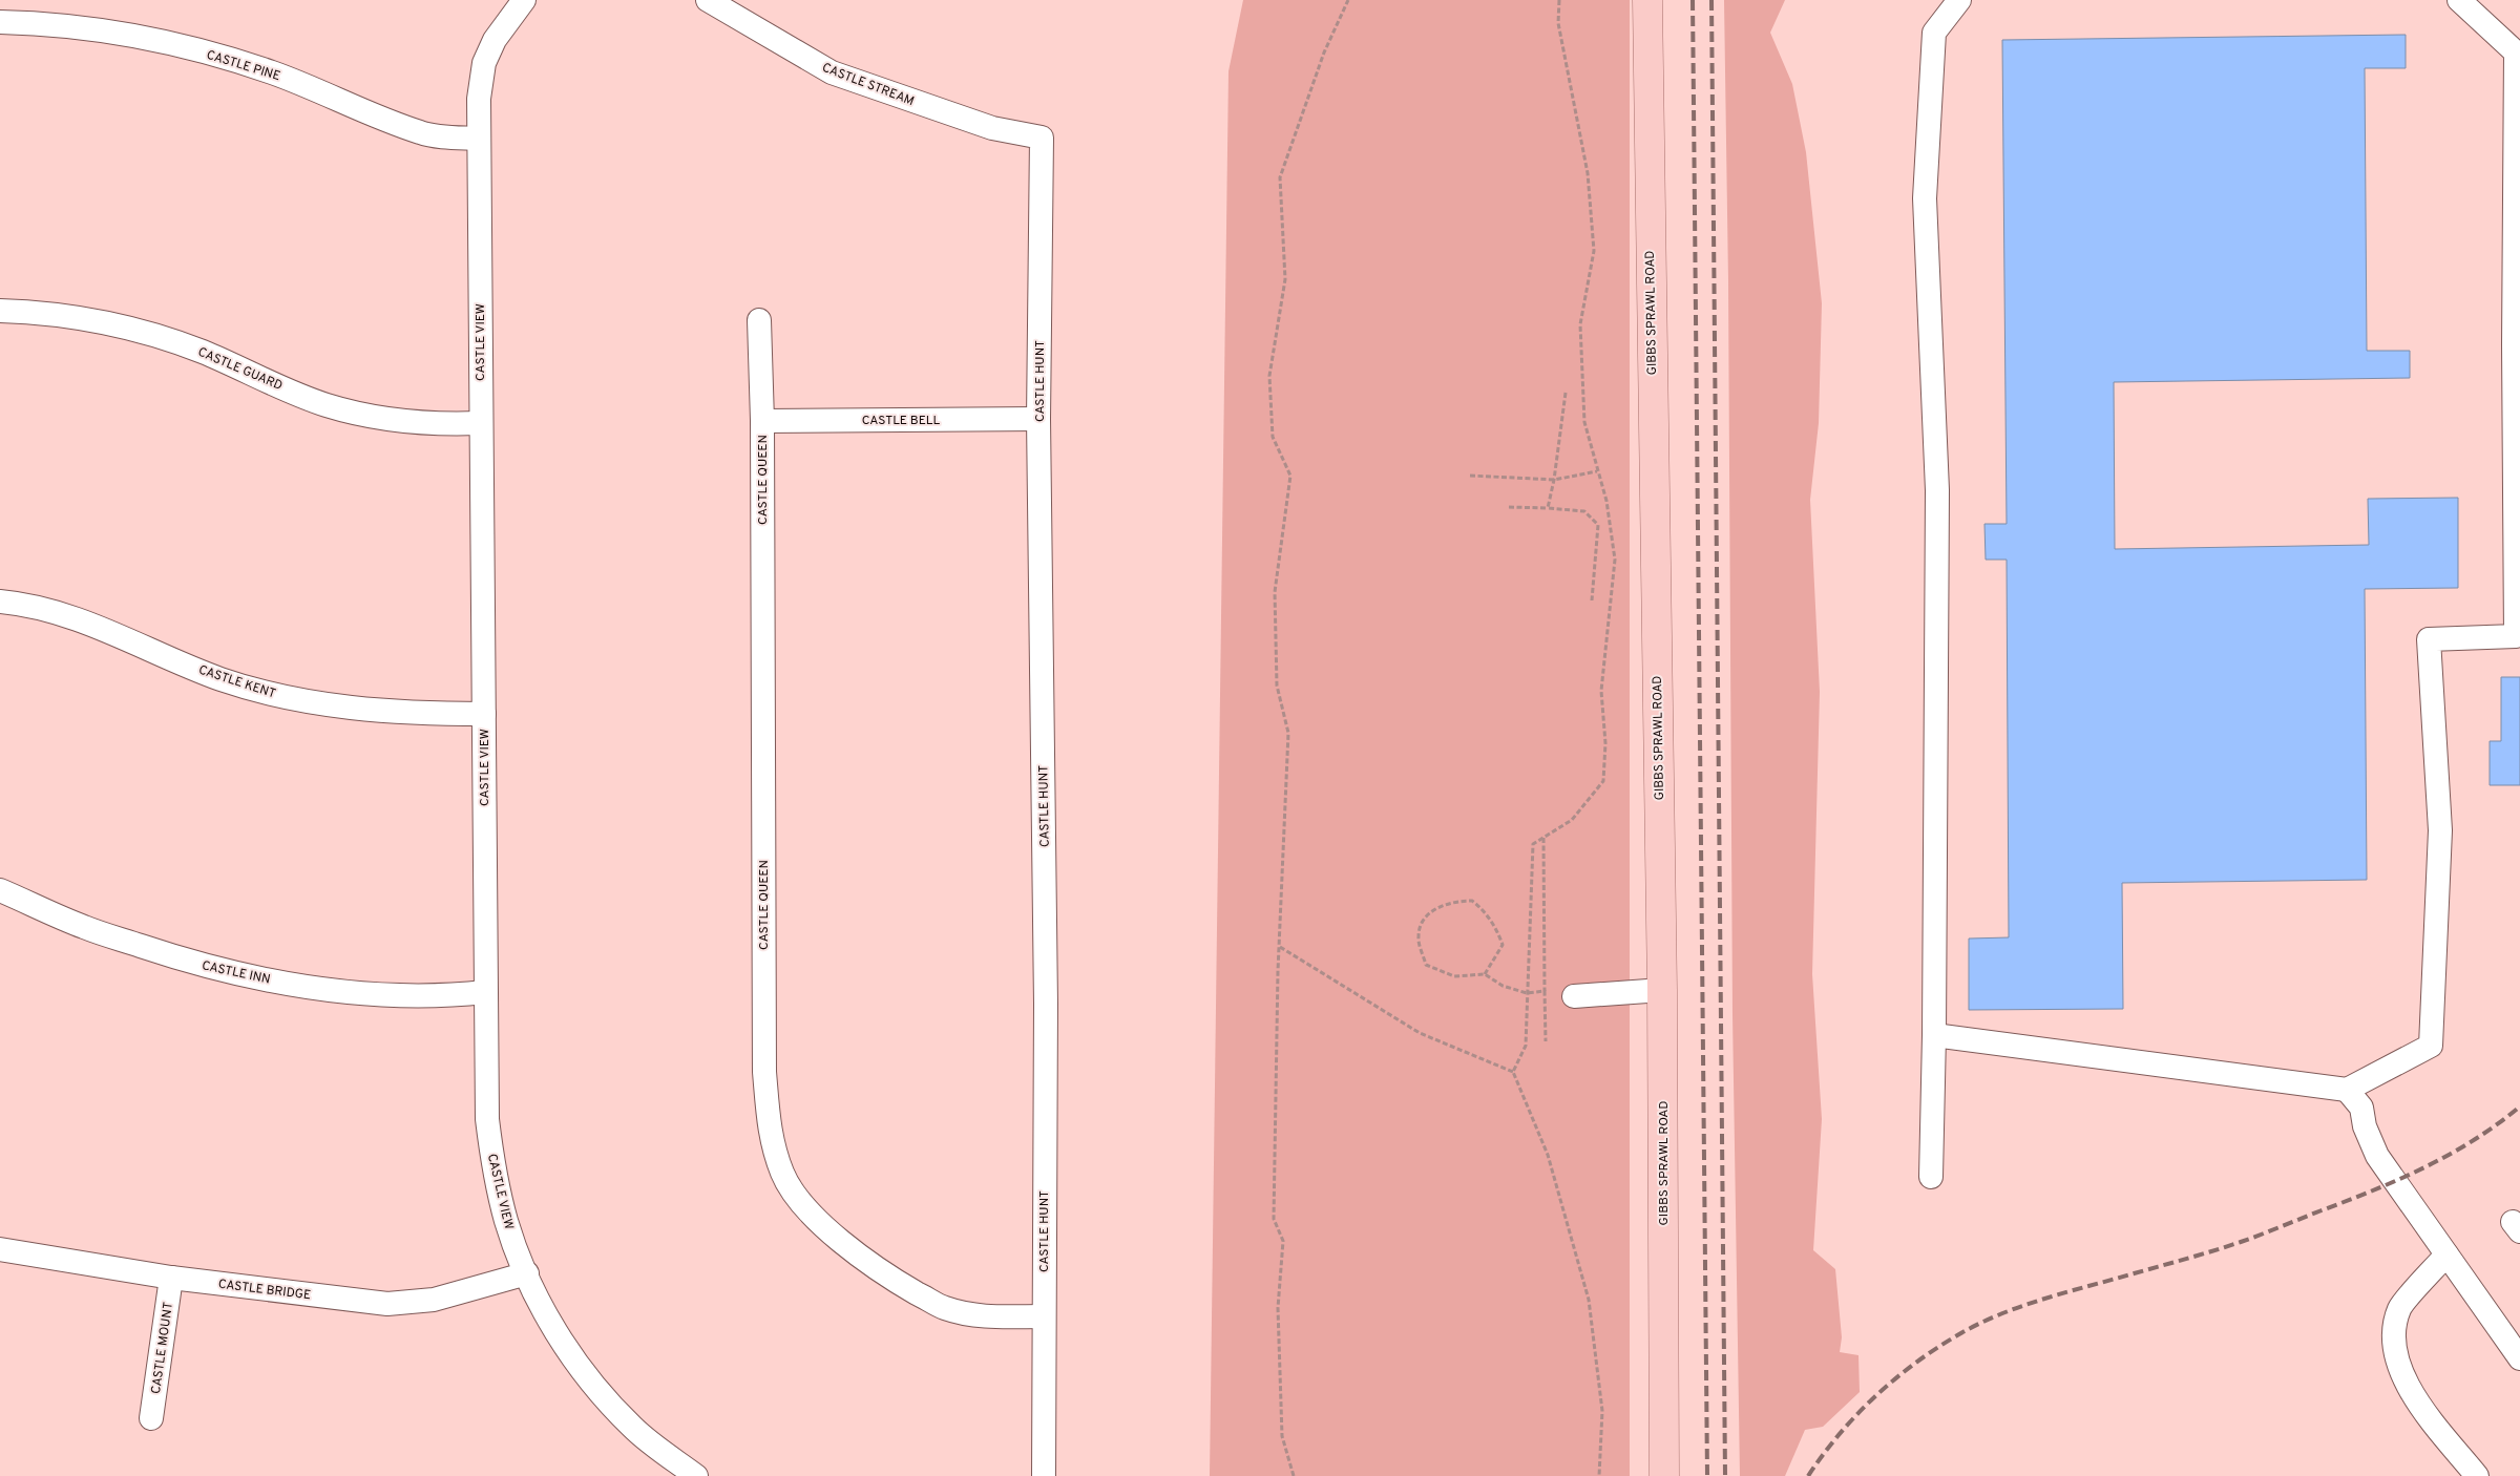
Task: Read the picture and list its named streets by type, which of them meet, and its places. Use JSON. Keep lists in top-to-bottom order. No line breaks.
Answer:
{"streets":{"main road":["GIBBS SPRAWL ROAD"],"street":["CASTLE PINE","CASTLE STREAM","CASTLE VIEW","CASTLE GUARD","CASTLE HUNT","CASTLE BELL","CASTLE QUEEN","CASTLE KENT","CASTLE INN","CASTLE BRIDGE","CASTLE MOUNT"]},"crossings":[["CASTLE PINE","CASTLE VIEW"],["CASTLE STREAM","CASTLE HUNT"],["CASTLE VIEW","CASTLE GUARD"],["CASTLE VIEW","CASTLE KENT"],["CASTLE VIEW","CASTLE INN"],["CASTLE VIEW","CASTLE BRIDGE"],["CASTLE HUNT","CASTLE BELL"],["CASTLE HUNT","CASTLE QUEEN"],["CASTLE BELL","CASTLE QUEEN"],["CASTLE BRIDGE","CASTLE MOUNT"]]}
